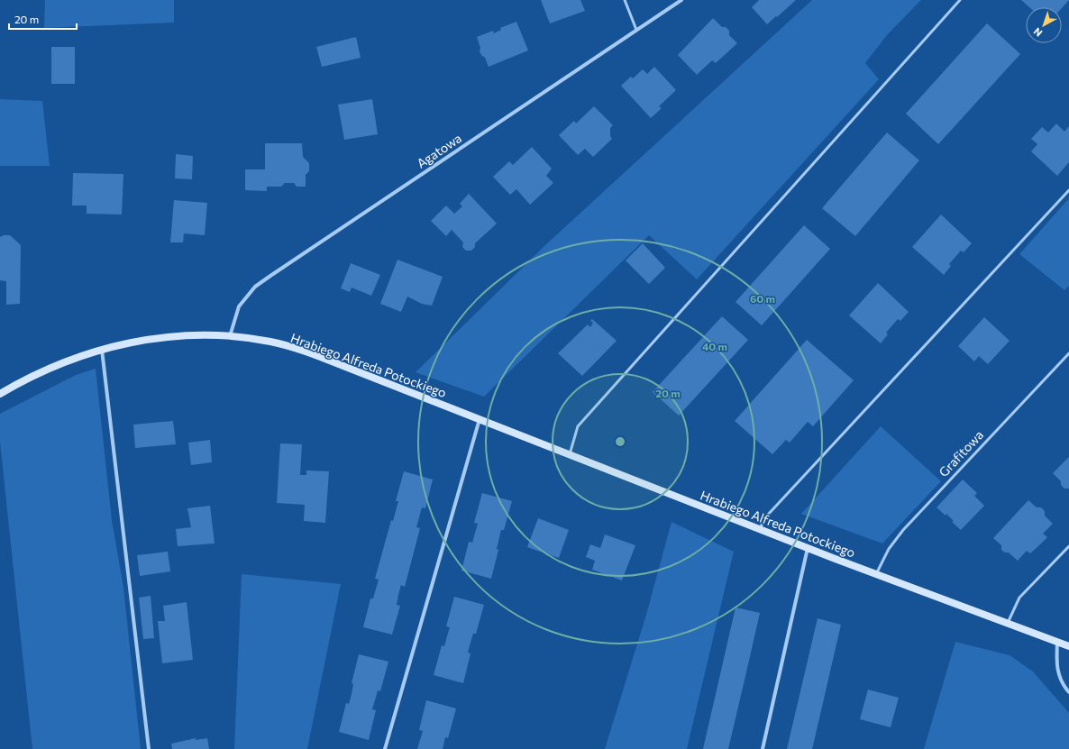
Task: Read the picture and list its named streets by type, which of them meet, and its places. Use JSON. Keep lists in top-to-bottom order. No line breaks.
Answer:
{"streets":{"street":["Agatowa","Hrabiego Alfreda Potockiego"],"lane":["Grafitowa"]},"crossings":[["Agatowa","Hrabiego Alfreda Potockiego"],["Hrabiego Alfreda Potockiego","Grafitowa"]],"scale_bar":"20 m","north":"bottom left","rings":["60 m","40 m","20 m"]}
